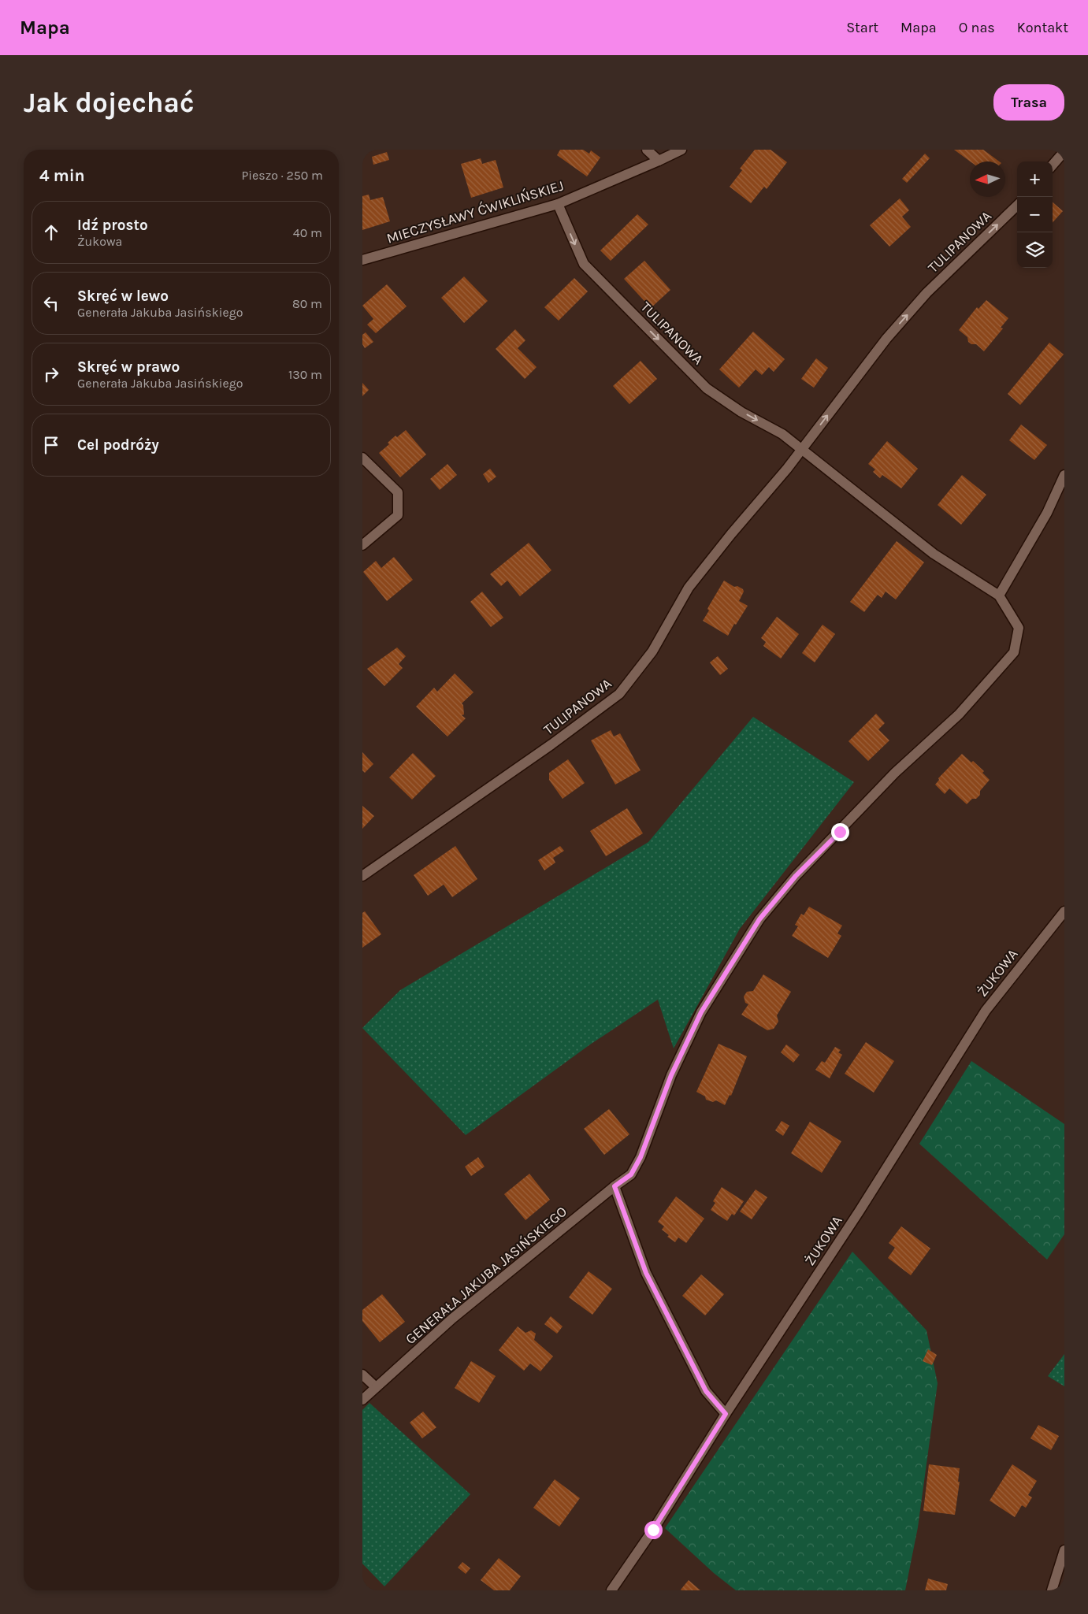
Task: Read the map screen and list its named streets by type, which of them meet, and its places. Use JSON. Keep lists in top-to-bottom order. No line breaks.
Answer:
{"streets":{"street":["MIECZYSŁAWY ĆWIKLIŃSKIEJ","TULIPANOWA","ŻUKOWA","GENERAŁA JAKUBA JASIŃSKIEGO"]},"crossings":[["MIECZYSŁAWY ĆWIKLIŃSKIEJ","TULIPANOWA"],["TULIPANOWA","GENERAŁA JAKUBA JASIŃSKIEGO"]],"north":"left","page":{"header":"Mapa","nav":["Start","Mapa","O nas","Kontakt"],"buttons":"Trasa","title":"Jak dojechać","heading":["4 min","Pieszo · 250 m"],"map_buttons":["+","−"],"list":[["Idź prosto","Żukowa","40 m"],["Skręć w lewo","Generała Jakuba Jasińskiego","80 m"],["Skręć w prawo","Generała Jakuba Jasińskiego","130 m"],"Cel podróży"]}}
